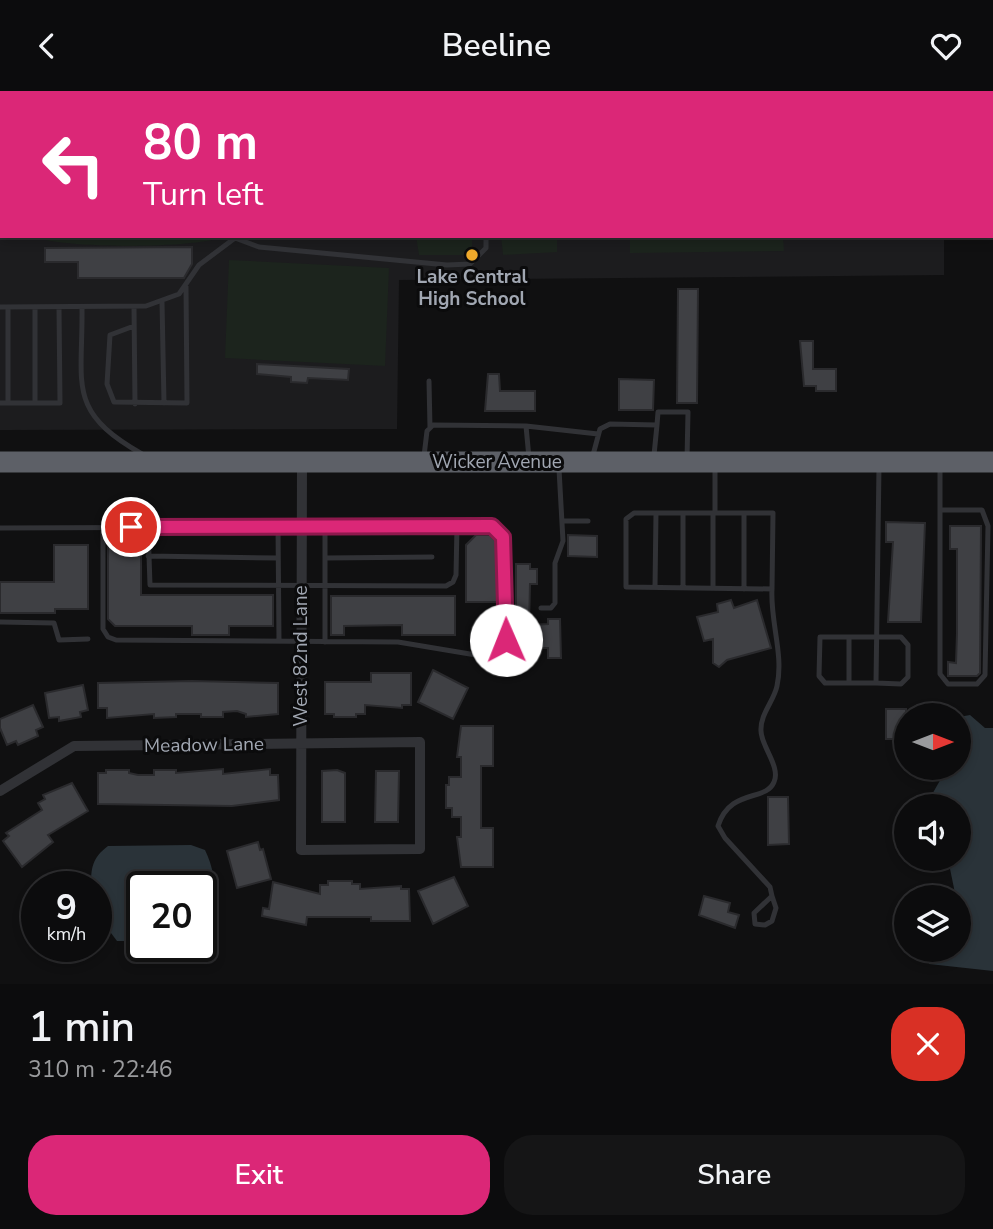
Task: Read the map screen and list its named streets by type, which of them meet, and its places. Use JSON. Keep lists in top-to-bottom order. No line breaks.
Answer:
{"streets":{"highway":["Wicker Avenue"],"street":["West 82nd Lane","Meadow Lane"]},"crossings":[["Wicker Avenue","West 82nd Lane"],["West 82nd Lane","Meadow Lane"]],"places":["Lake Central High School"],"north":"right","page":{"header":"Beeline","turn":["80 m","Turn left"],"speed":"9 km/h","limit":"20","heading":["1 min","310 m · 22:46"],"buttons":["Exit","Share"]}}
